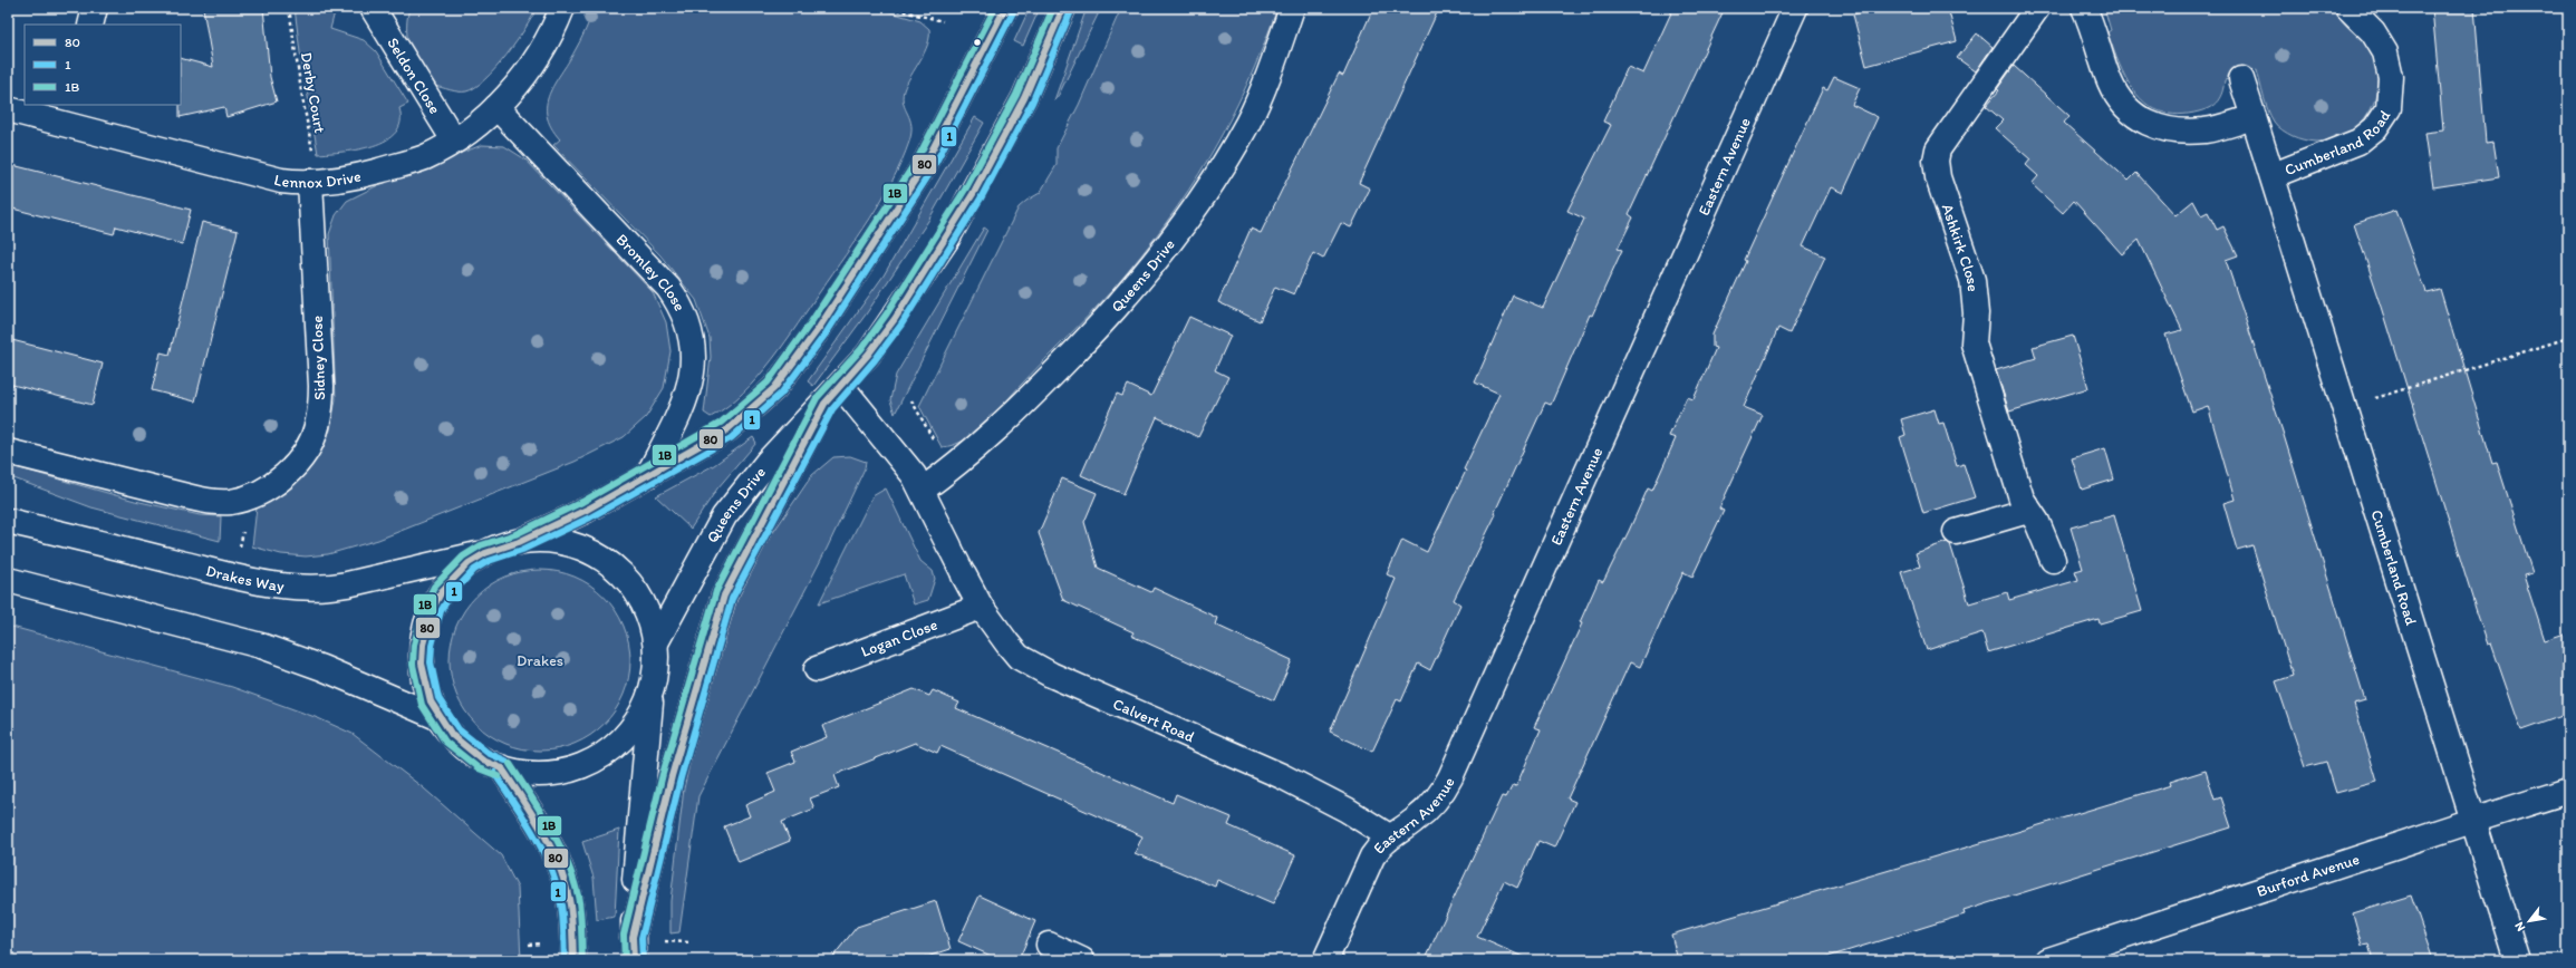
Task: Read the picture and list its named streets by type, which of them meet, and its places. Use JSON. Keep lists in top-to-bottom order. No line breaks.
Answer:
{"streets":{"street":["Seldon Close","Cumberland Road","Eastern Avenue","Lennox Drive","Ashkirk Close","Bromley Close","Queens Drive","Sidney Close","Drakes Way","Logan Close","Calvert Road","Burford Avenue"],"path":["Derby Court"]},"crossings":[["Seldon Close","Lennox Drive"],["Derby Court","Lennox Drive"],["Derby Court","Sidney Close"],["Cumberland Road","Burford Avenue"],["Eastern Avenue","Calvert Road"],["Lennox Drive","Bromley Close"],["Lennox Drive","Sidney Close"],["Queens Drive","Drakes Way"],["Queens Drive","Calvert Road"],["Logan Close","Calvert Road"]],"parks":["Drakes"],"lines":["transit line 80","transit line 1B","transit line 1"],"legend":["80","1","1B"],"north":"bottom left"}
